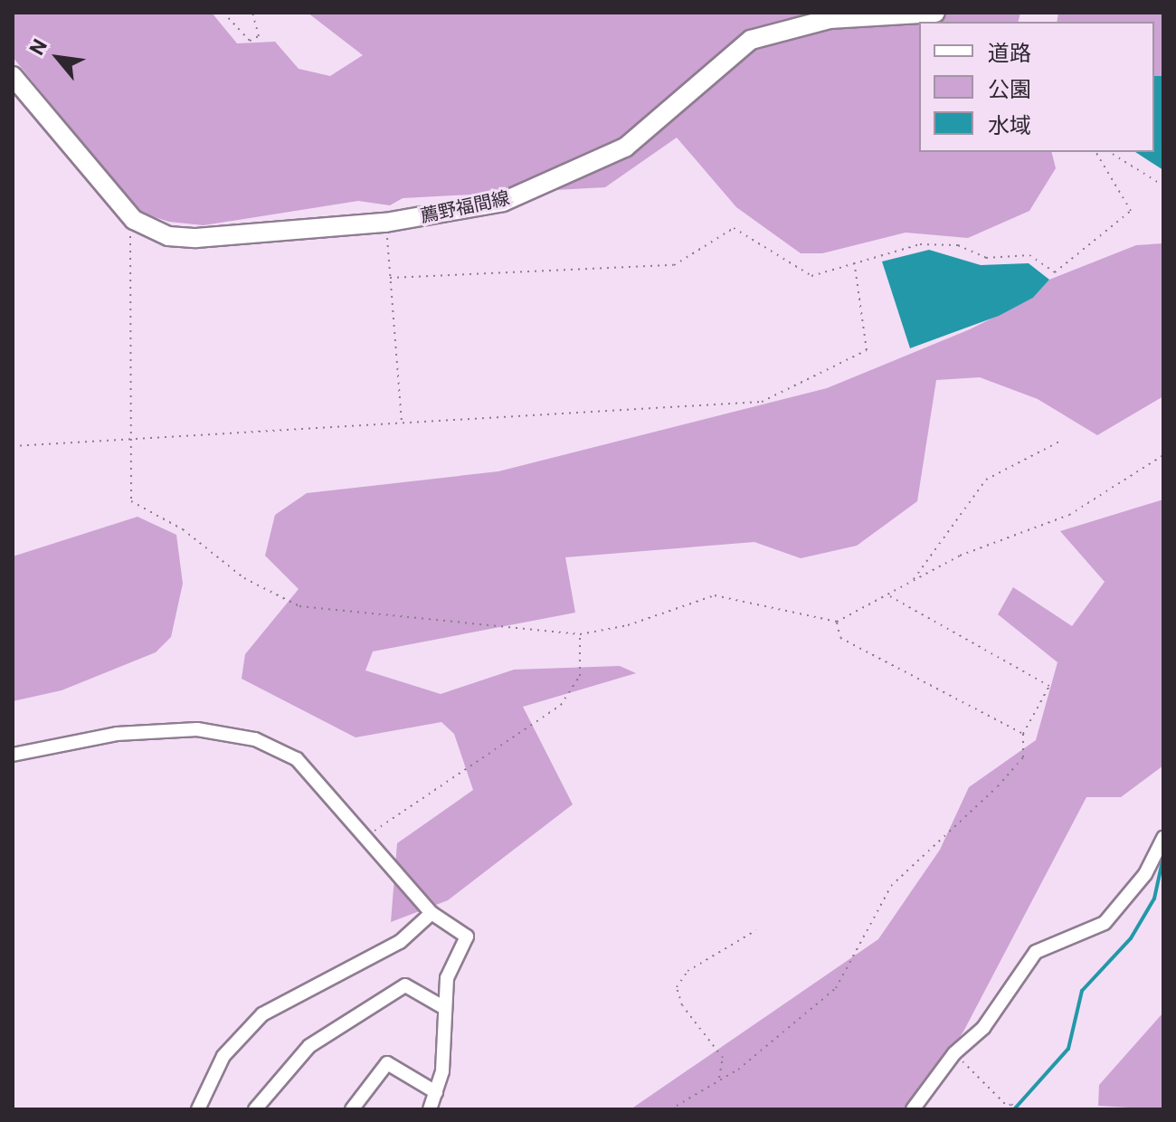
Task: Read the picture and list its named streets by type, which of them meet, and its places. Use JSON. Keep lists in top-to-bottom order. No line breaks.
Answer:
{"streets":{"main road":["薦野福間線"]},"legend":["道路","公園","水域"],"north":"top left"}
